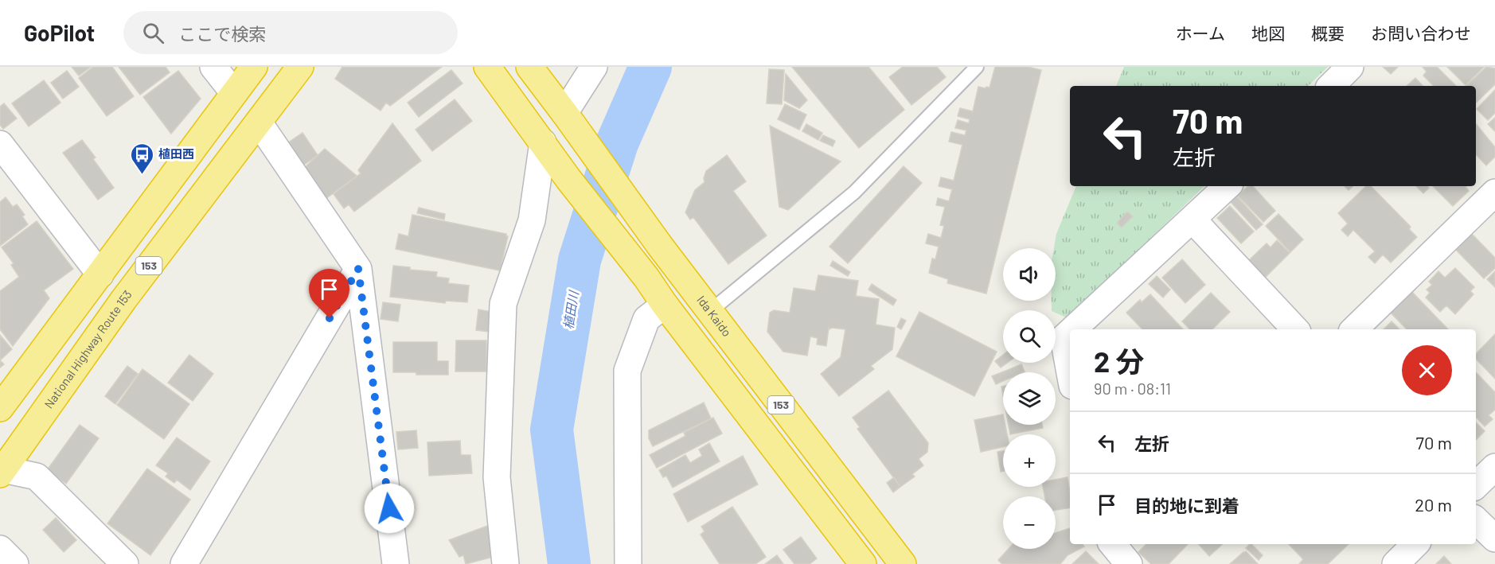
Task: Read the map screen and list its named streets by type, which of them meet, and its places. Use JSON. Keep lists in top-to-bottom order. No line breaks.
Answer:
{"streets":{"highway":["153","Ida Kaido","National Highway Route 153"]},"water":["植田川"],"places":{"bus stop":["植田西"]},"page":{"header":"GoPilot","search":"ここで検索","nav":["ホーム","地図","概要","お問い合わせ"],"turn":["70 m","左折"],"map_buttons":["+","−"],"heading":["2 分","90 m · 08:11"],"list":[{"name":"左折","value":"70 m"},{"name":"目的地に到着","value":"20 m"}]}}
